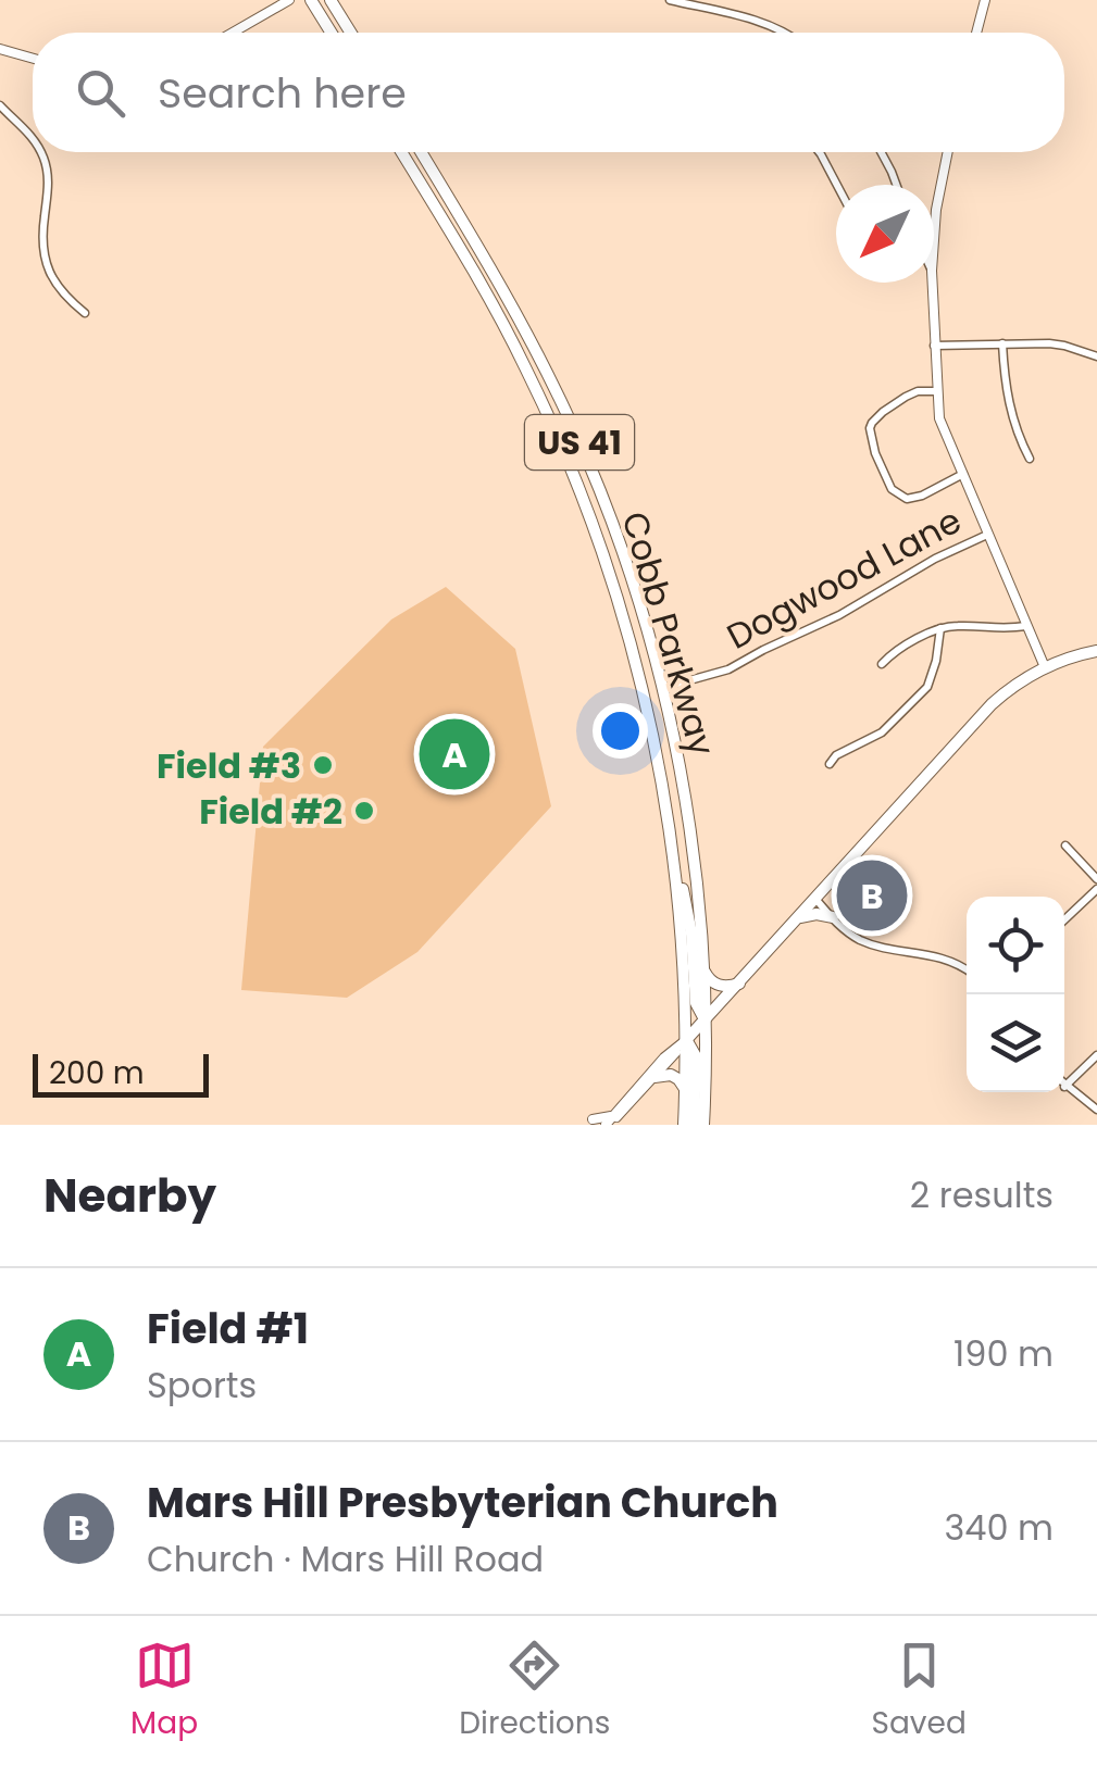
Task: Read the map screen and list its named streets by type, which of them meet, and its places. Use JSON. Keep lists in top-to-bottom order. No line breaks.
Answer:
{"streets":{"main road":["US 41","Cobb Parkway"],"street":["Dogwood Lane"]},"crossings":[["Dogwood Lane","Cobb Parkway"]],"places":["Field #3","Field #2"],"scale_bar":"200 m","north":"bottom left","page":{"search":"Search here","pins":["A","B"],"scale":"200 m","heading":["Nearby","2 results"],"list":[{"mark":"A","name":"Field #1","note":"Sports","value":"190 m"},{"mark":"B","name":"Mars Hill Presbyterian Church","note":"Church · Mars Hill Road","value":"340 m"}],"nav":["Map","Directions","Saved"]}}
